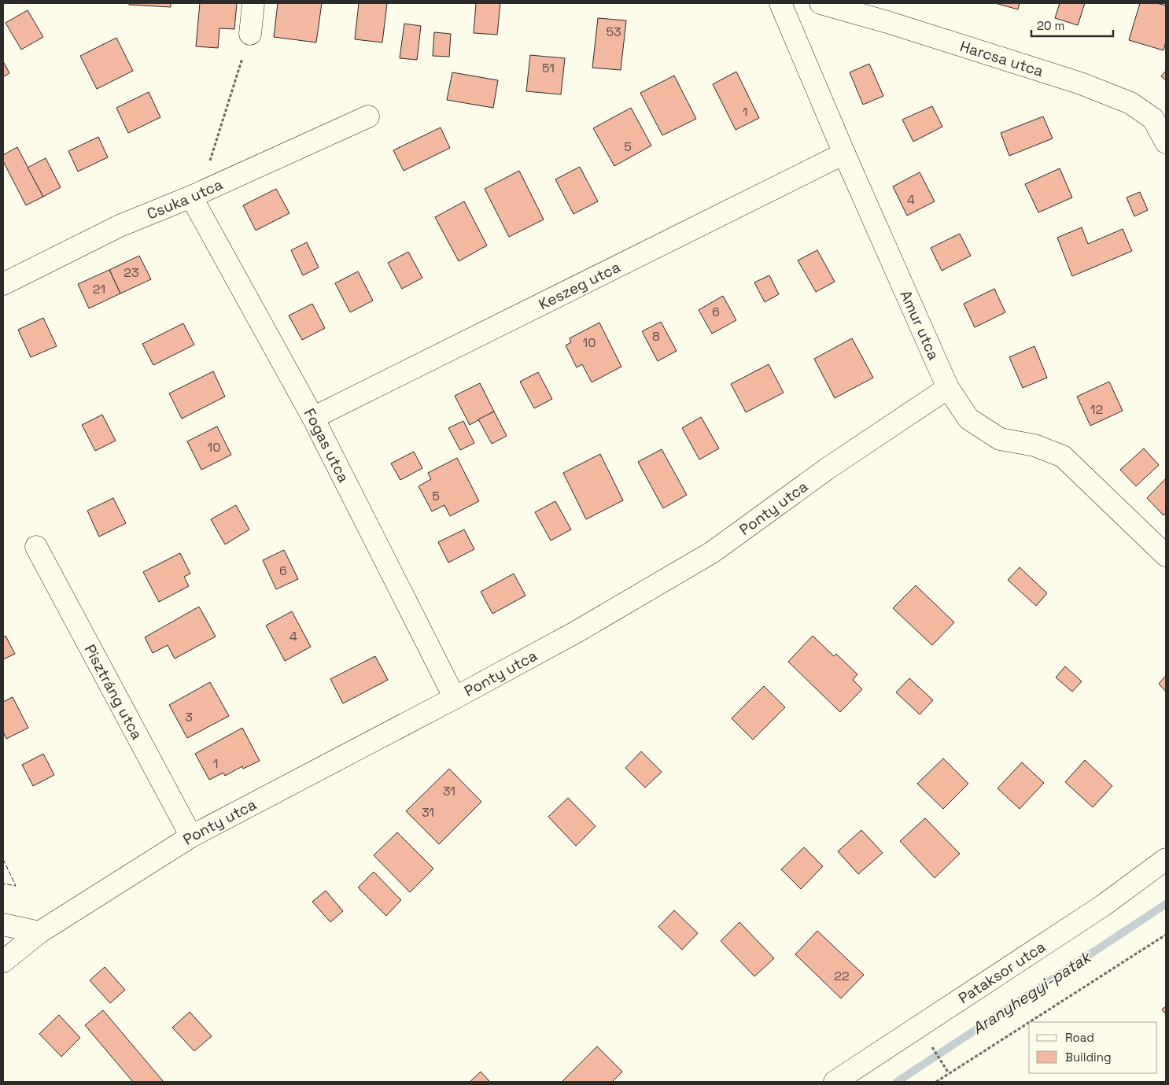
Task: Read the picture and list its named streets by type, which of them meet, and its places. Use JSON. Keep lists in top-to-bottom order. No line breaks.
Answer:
{"streets":{"street":["Harcsa utca","Csuka utca","Keszeg utca","Amur utca","Fogas utca","Ponty utca","Pisztráng utca","Pataksor utca"]},"crossings":[["Csuka utca","Fogas utca"],["Keszeg utca","Amur utca"],["Keszeg utca","Fogas utca"],["Amur utca","Ponty utca"],["Fogas utca","Ponty utca"],["Ponty utca","Pisztráng utca"]],"water":["Aranyhegyi-patak"],"house_numbers":["53","51","1","5","4","23","21","6","8","10","12","10","5","6","4","3","1","31","31","22"],"legend":["Road","Building"],"scale_bar":"20 m"}
